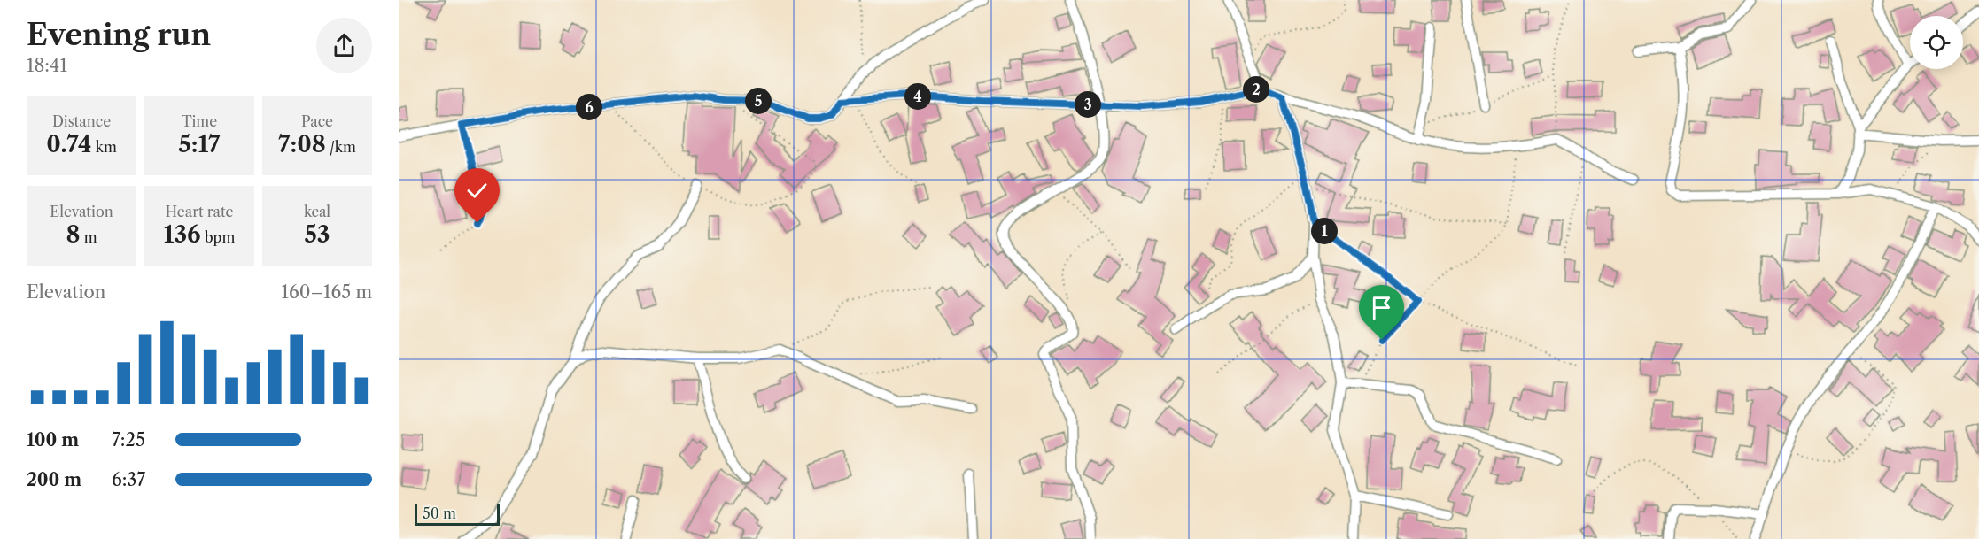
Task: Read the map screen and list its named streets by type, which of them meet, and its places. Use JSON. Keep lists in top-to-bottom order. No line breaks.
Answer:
{"scale_bar":"50 m","page":{"heading":["Evening run","18:41"],"pins":["2","4","5","3","6","1"],"stats":[["Distance","0.74 km"],["Time","5:17"],["Pace","7:08 /km"],["Elevation","8 m"],["Heart rate","136 bpm"],["kcal","53"]],"chart":["Elevation","160–165 m"],"list":[{"name":"100 m","note":"7:25"},{"name":"200 m","note":"6:37"}],"scale":"50 m"}}
